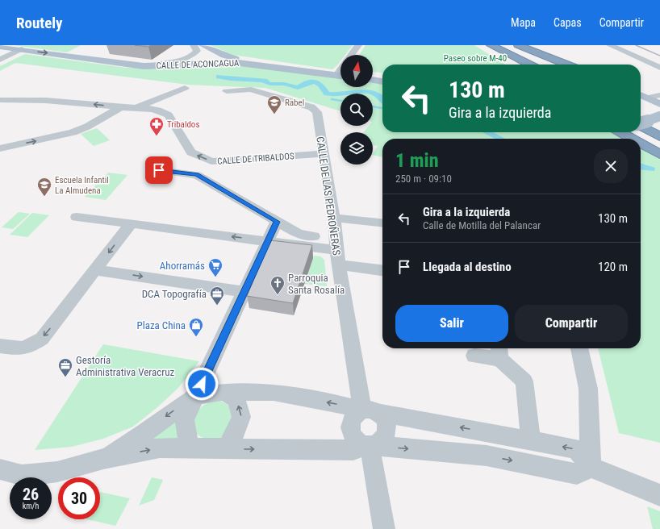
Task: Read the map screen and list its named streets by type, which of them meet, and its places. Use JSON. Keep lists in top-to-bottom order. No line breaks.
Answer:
{"streets":{"main road":["CALLE DE ACONCAGUA"],"street":["CALLE DE TRIBALDOS","CALLE DE LAS PEDROÑERAS"]},"crossings":[["CALLE DE TRIBALDOS","CALLE DE LAS PEDROÑERAS"]],"parks":["Paseo sobre M-40"],"places":{"school or university":["Rabel","Escuela Infantil La Almudena"],"pharmacy":["Tribaldos"],"supermarket":["Ahorramás"],"church":["Parroquia Santa Rosalía"],"office":["DCA Topografía","Gestoría Administrativa Veracruz"],"shop":["Plaza China"]},"north":"top","page":{"header":"Routely","nav":["Mapa","Capas","Compartir"],"turn":["130 m","Gira a la izquierda"],"heading":["1 min","250 m · 09:10"],"list":[{"name":"Gira a la izquierda","note":"Calle de Motilla del Palancar","value":"130 m"},{"name":"Llegada al destino","value":"120 m"}],"buttons":["Salir","Compartir"],"speed":"26 km/h","limit":"30"}}
